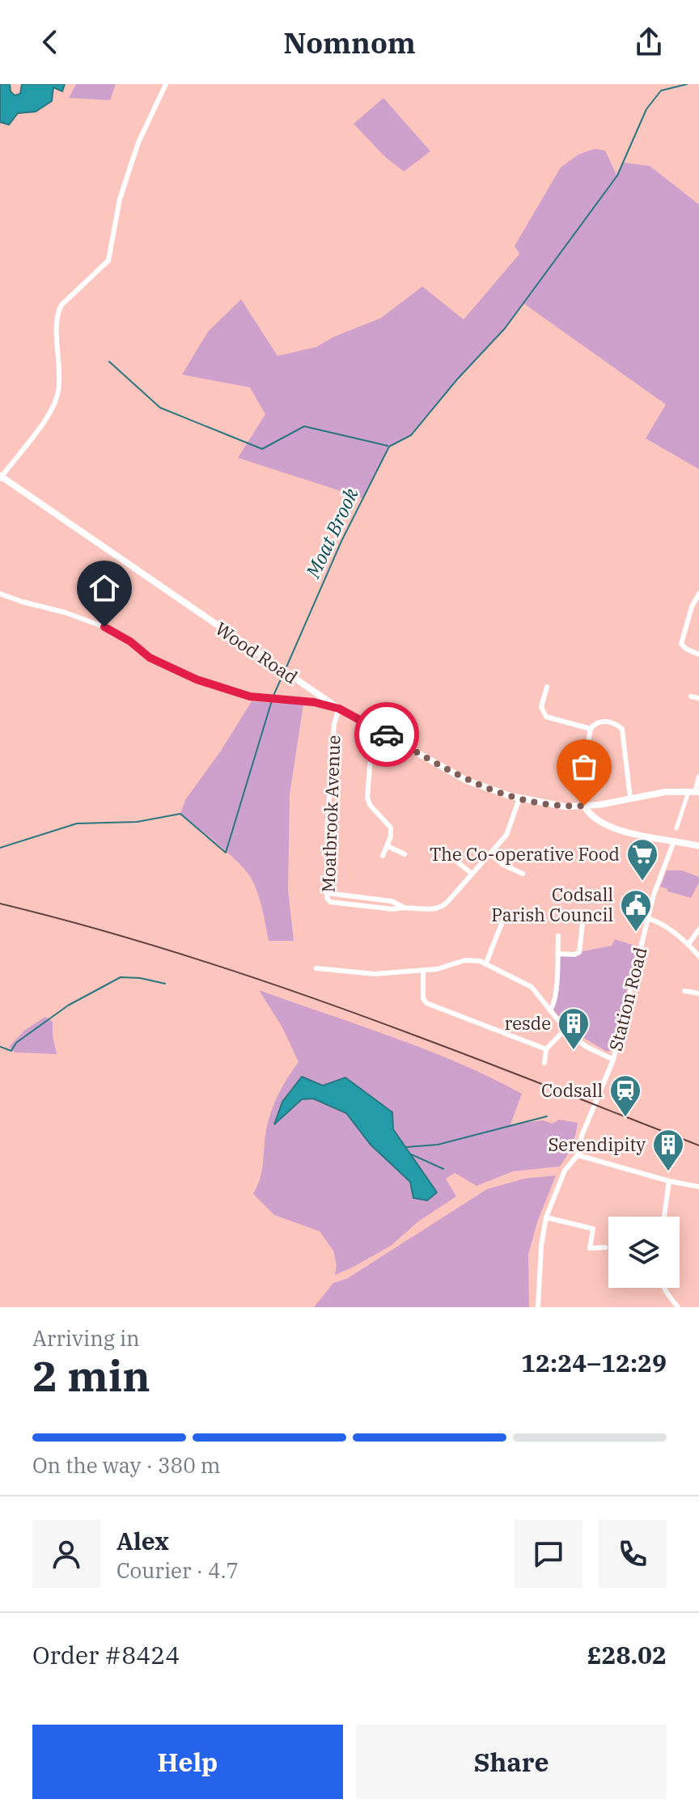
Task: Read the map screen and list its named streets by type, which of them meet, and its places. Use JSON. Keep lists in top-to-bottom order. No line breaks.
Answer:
{"streets":{"street":["Wood Road","Moatbrook Avenue","Station Road"]},"crossings":[["Wood Road","Moatbrook Avenue"]],"water":["Moat Brook"],"places":{"supermarket":["The Co-operative Food"],"public building":["Codsall Parish Council"],"building":["resde","Serendipity"],"station":["Codsall"]},"page":{"header":"Nomnom","heading":["2 min","Arriving in","12:24–12:29"],"panel":["Alex","Courier · 4.7","Order #8424","£28.02"],"bar":"On the way · 380 m","buttons":["Help","Share"]}}
